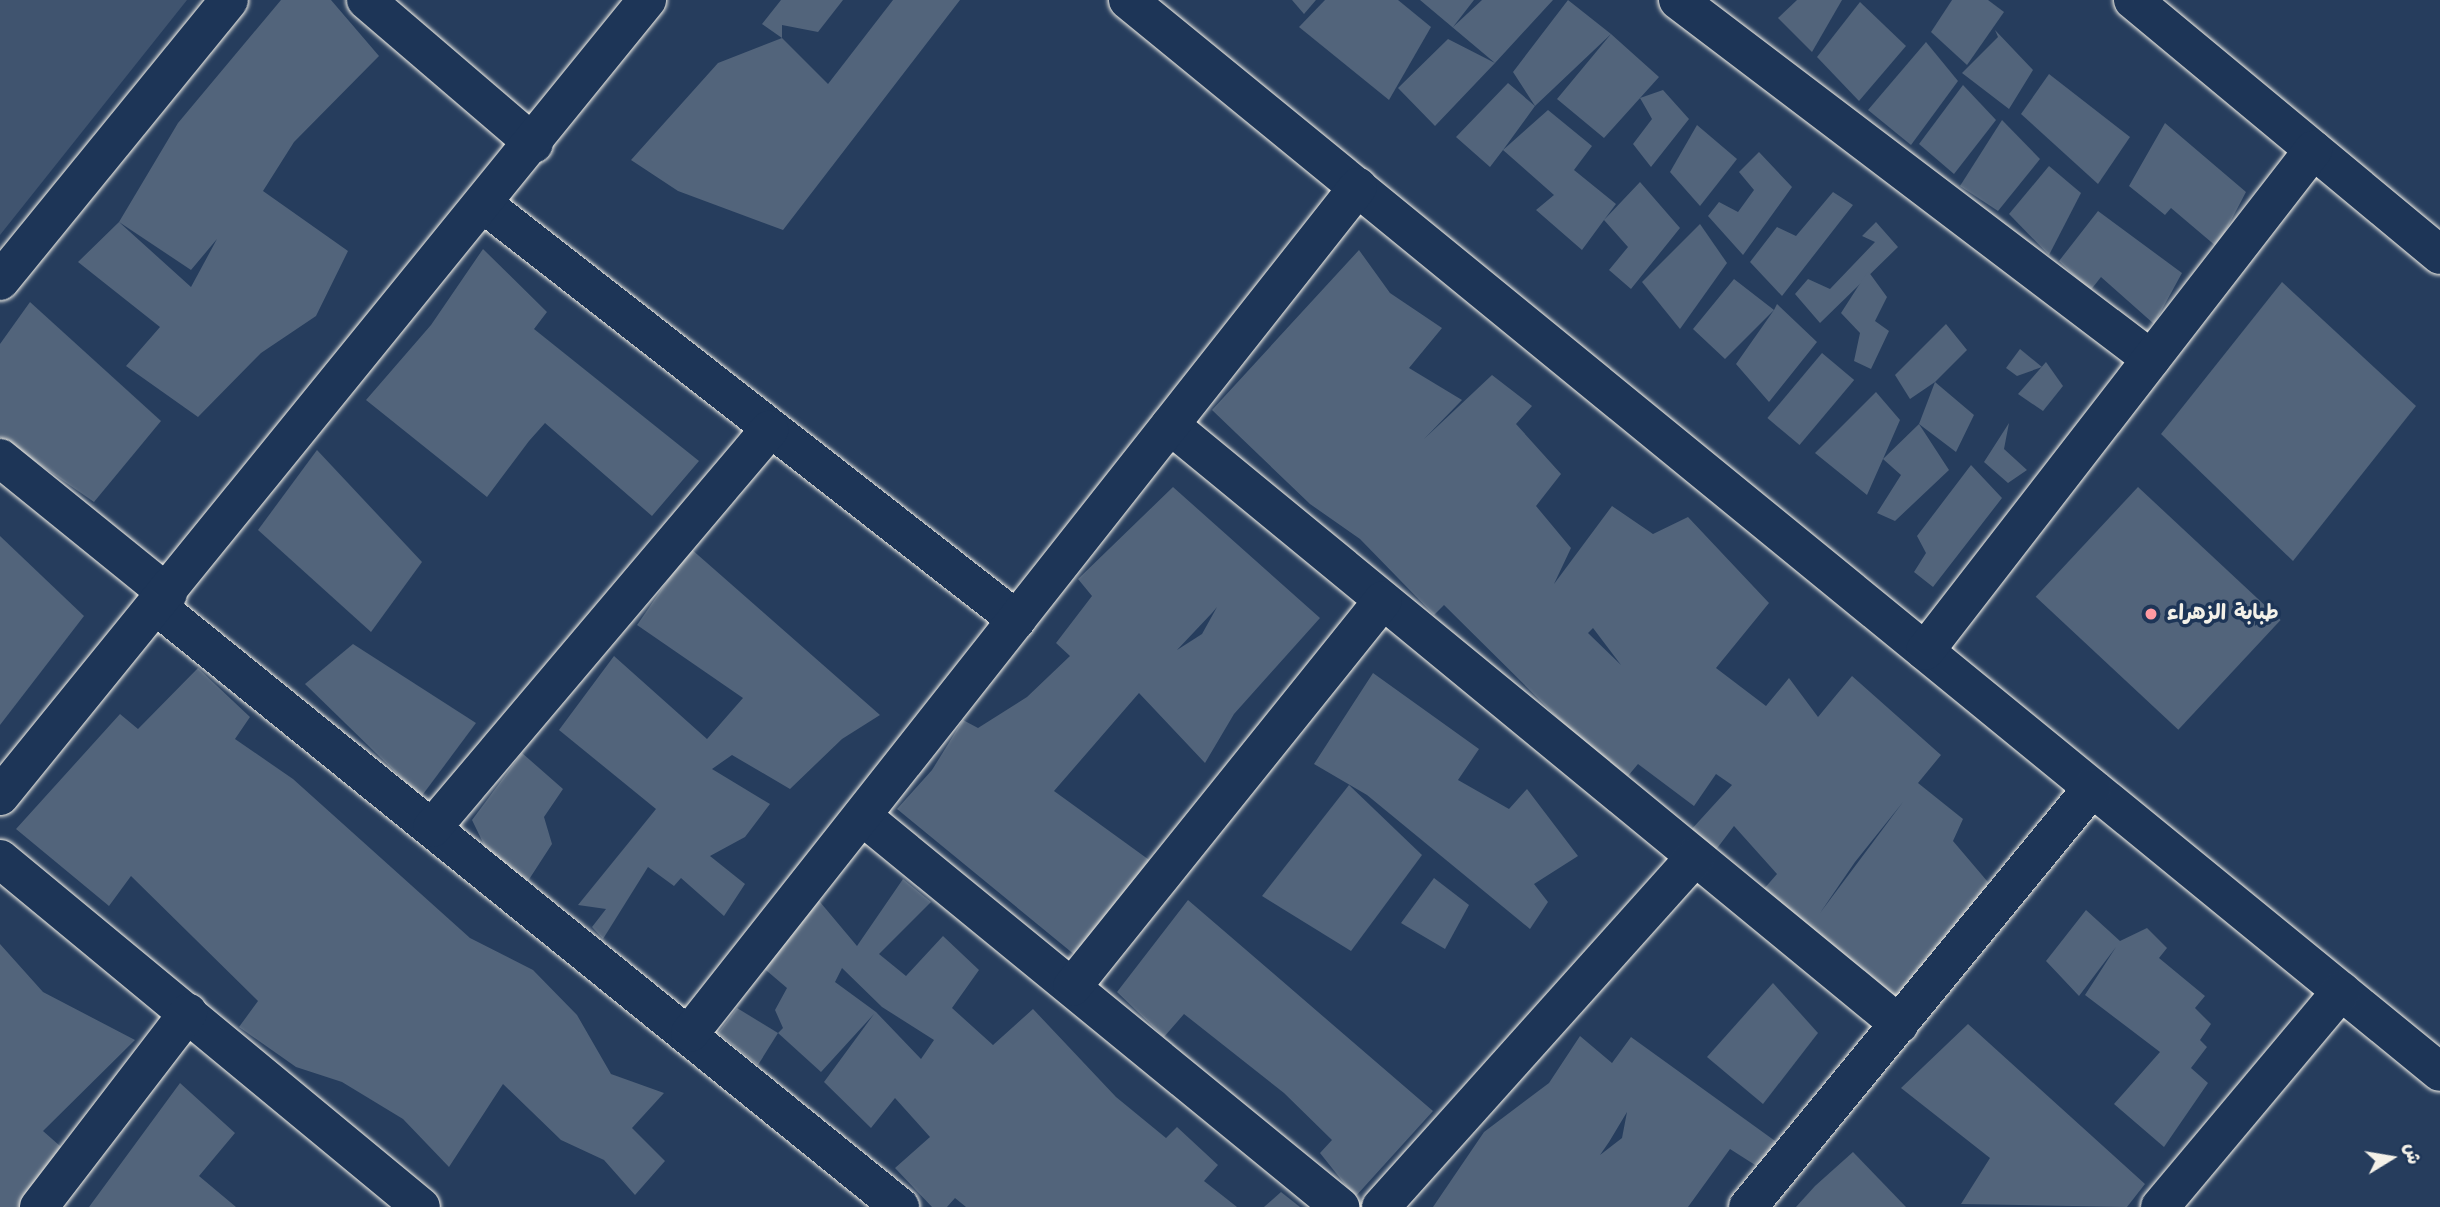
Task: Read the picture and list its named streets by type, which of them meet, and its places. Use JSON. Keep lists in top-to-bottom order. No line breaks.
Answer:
{"places":["طبابة الزهراء"],"north":"right"}
